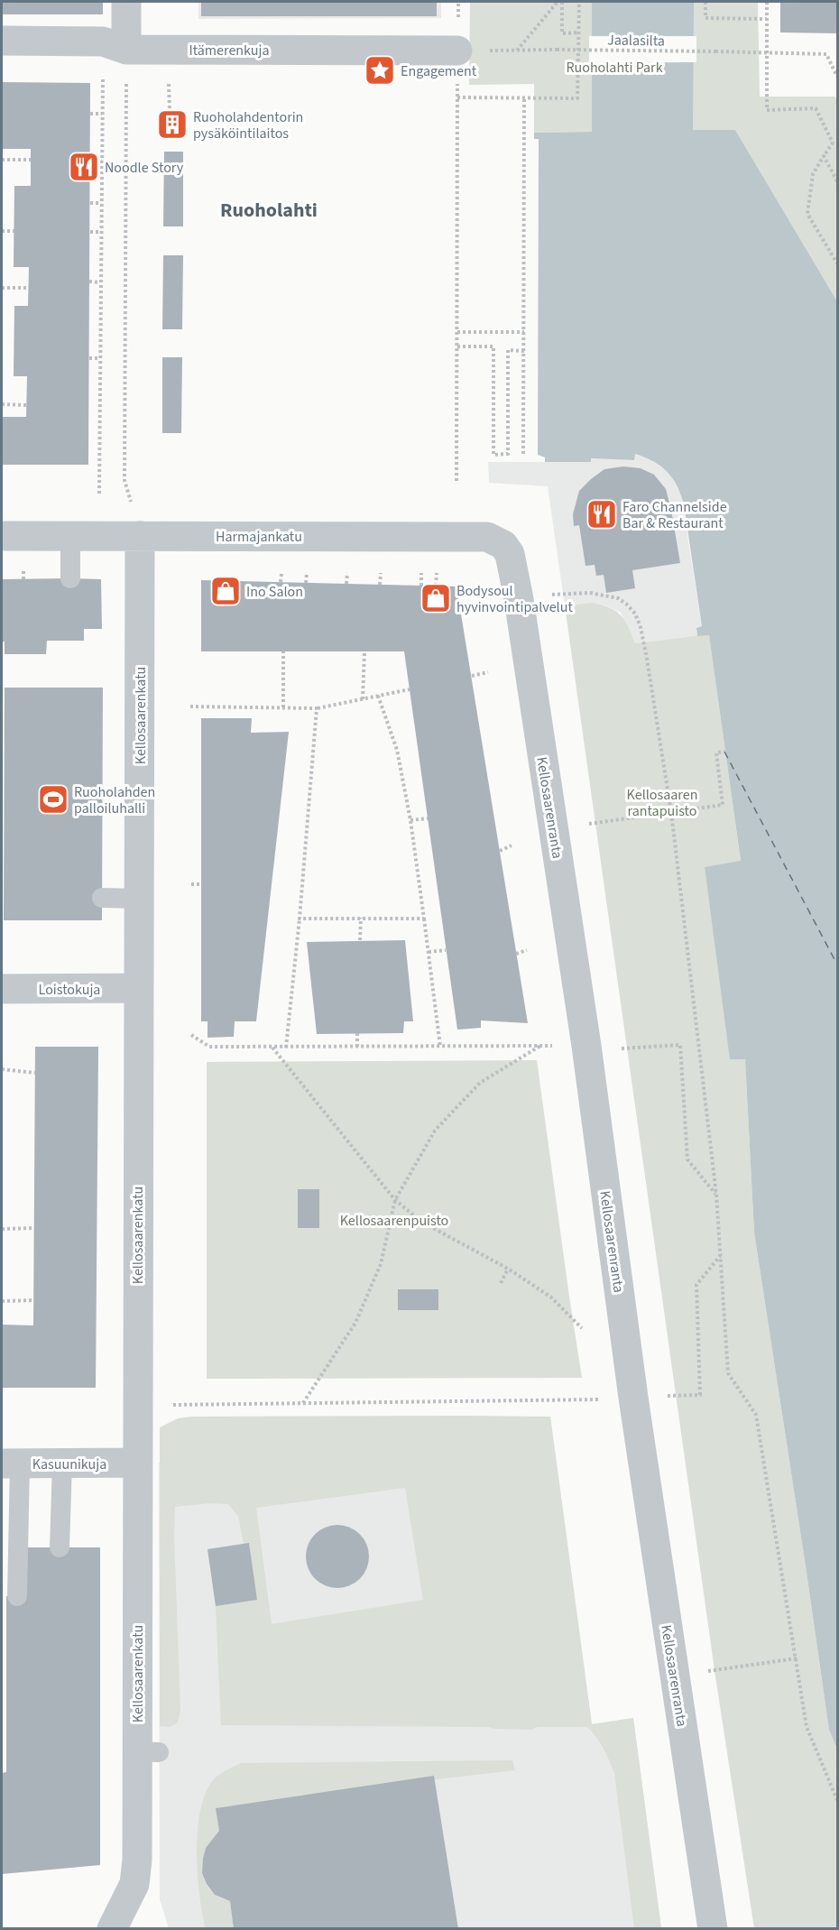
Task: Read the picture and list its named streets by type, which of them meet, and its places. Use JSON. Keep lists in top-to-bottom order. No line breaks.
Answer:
{"streets":{"street":["Itämerenkuja","Harmajankatu","Kellosaarenkatu","Kellosaarenranta","Loistokuja","Kasuunikuja"],"path":["Jaalasilta"]},"crossings":[["Jaalasilta","Itämerenkuja"],["Harmajankatu","Kellosaarenkatu"],["Harmajankatu","Kellosaarenranta"],["Kellosaarenkatu","Loistokuja"],["Kellosaarenkatu","Kasuunikuja"]],"districts":["Ruoholahti"],"parks":["Ruoholahti Park","Kellosaaren rantapuisto","Kellosaarenpuisto"],"places":{"place":["Engagement"],"building":["Ruoholahdentorin pysäköintilaitos"],"restaurant":["Noodle Story","Faro Channelside Bar & Restaurant"],"shop":["Ino Salon","Bodysoul hyvinvointipalvelut"],"sports":["Ruoholahden palloiluhalli"]}}
